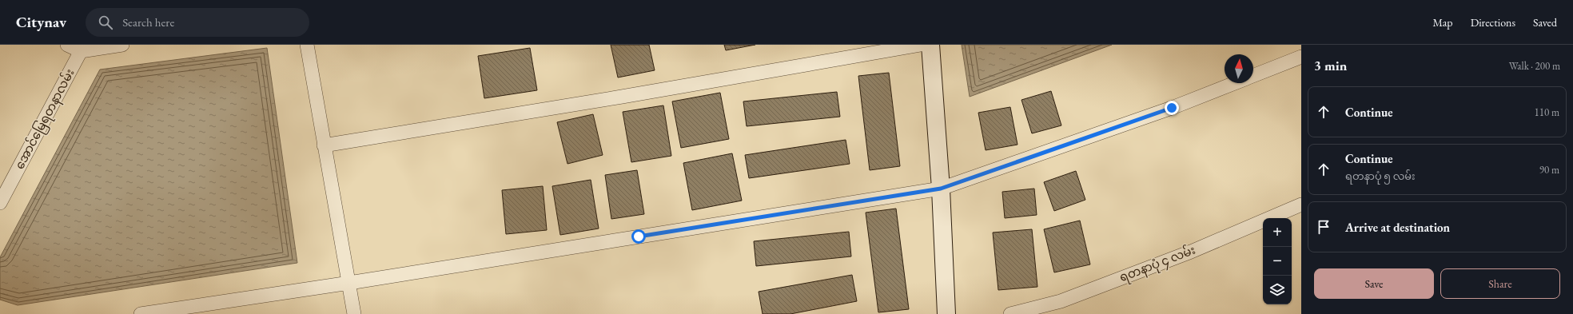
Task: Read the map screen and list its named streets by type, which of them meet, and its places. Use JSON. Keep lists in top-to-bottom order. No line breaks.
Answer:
{"streets":{"street":["အောင်မြေရတနာလမ်း","ရတနာပုံ ၄ လမ်း"]},"north":"top","page":{"header":"Citynav","search":"Search here","nav":["Map","Directions","Saved"],"heading":["3 min","Walk · 200 m"],"list":[["Continue","110 m"],["Continue","ရတနာပုံ ၅ လမ်း","90 m"],"Arrive at destination"],"map_buttons":["+","−"],"buttons":["Save","Share"]}}
